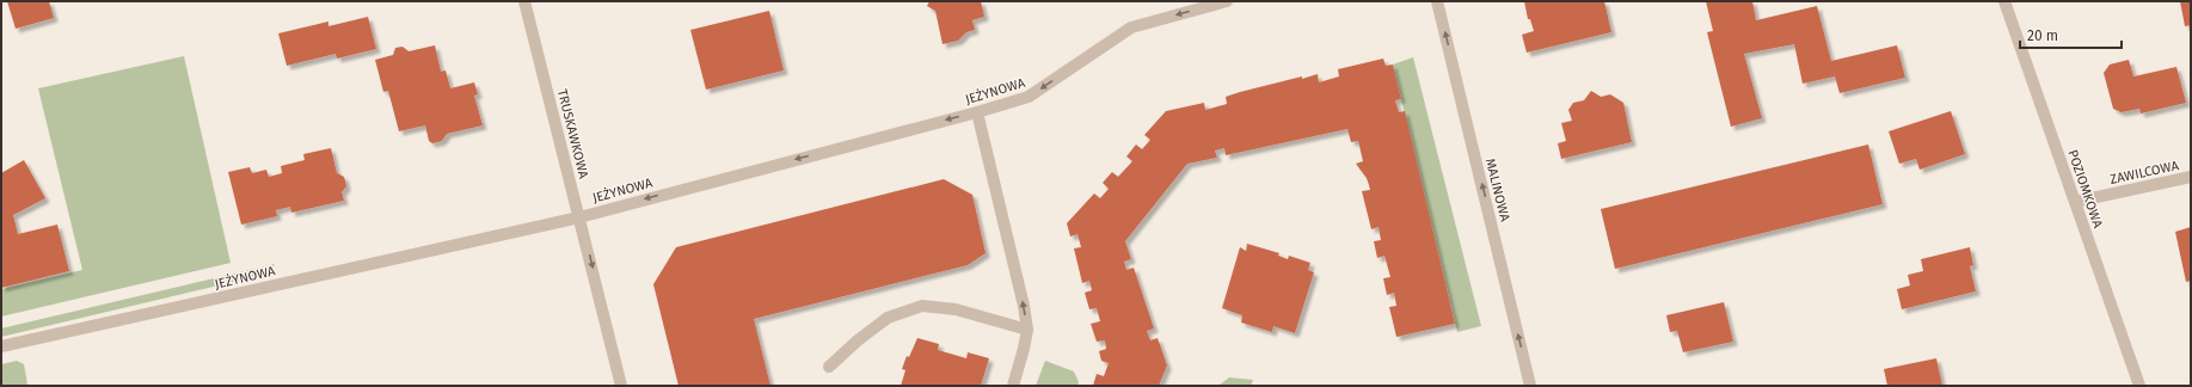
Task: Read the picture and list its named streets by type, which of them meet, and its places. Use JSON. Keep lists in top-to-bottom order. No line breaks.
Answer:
{"streets":{"street":["JEŻYNOWA","TRUSKAWKOWA","ZAWILCOWA","POZIOMKOWA","MALINOWA"]},"crossings":[["JEŻYNOWA","TRUSKAWKOWA"],["ZAWILCOWA","POZIOMKOWA"]],"one_way":["JEŻYNOWA","TRUSKAWKOWA","MALINOWA"],"scale_bar":"20 m"}
